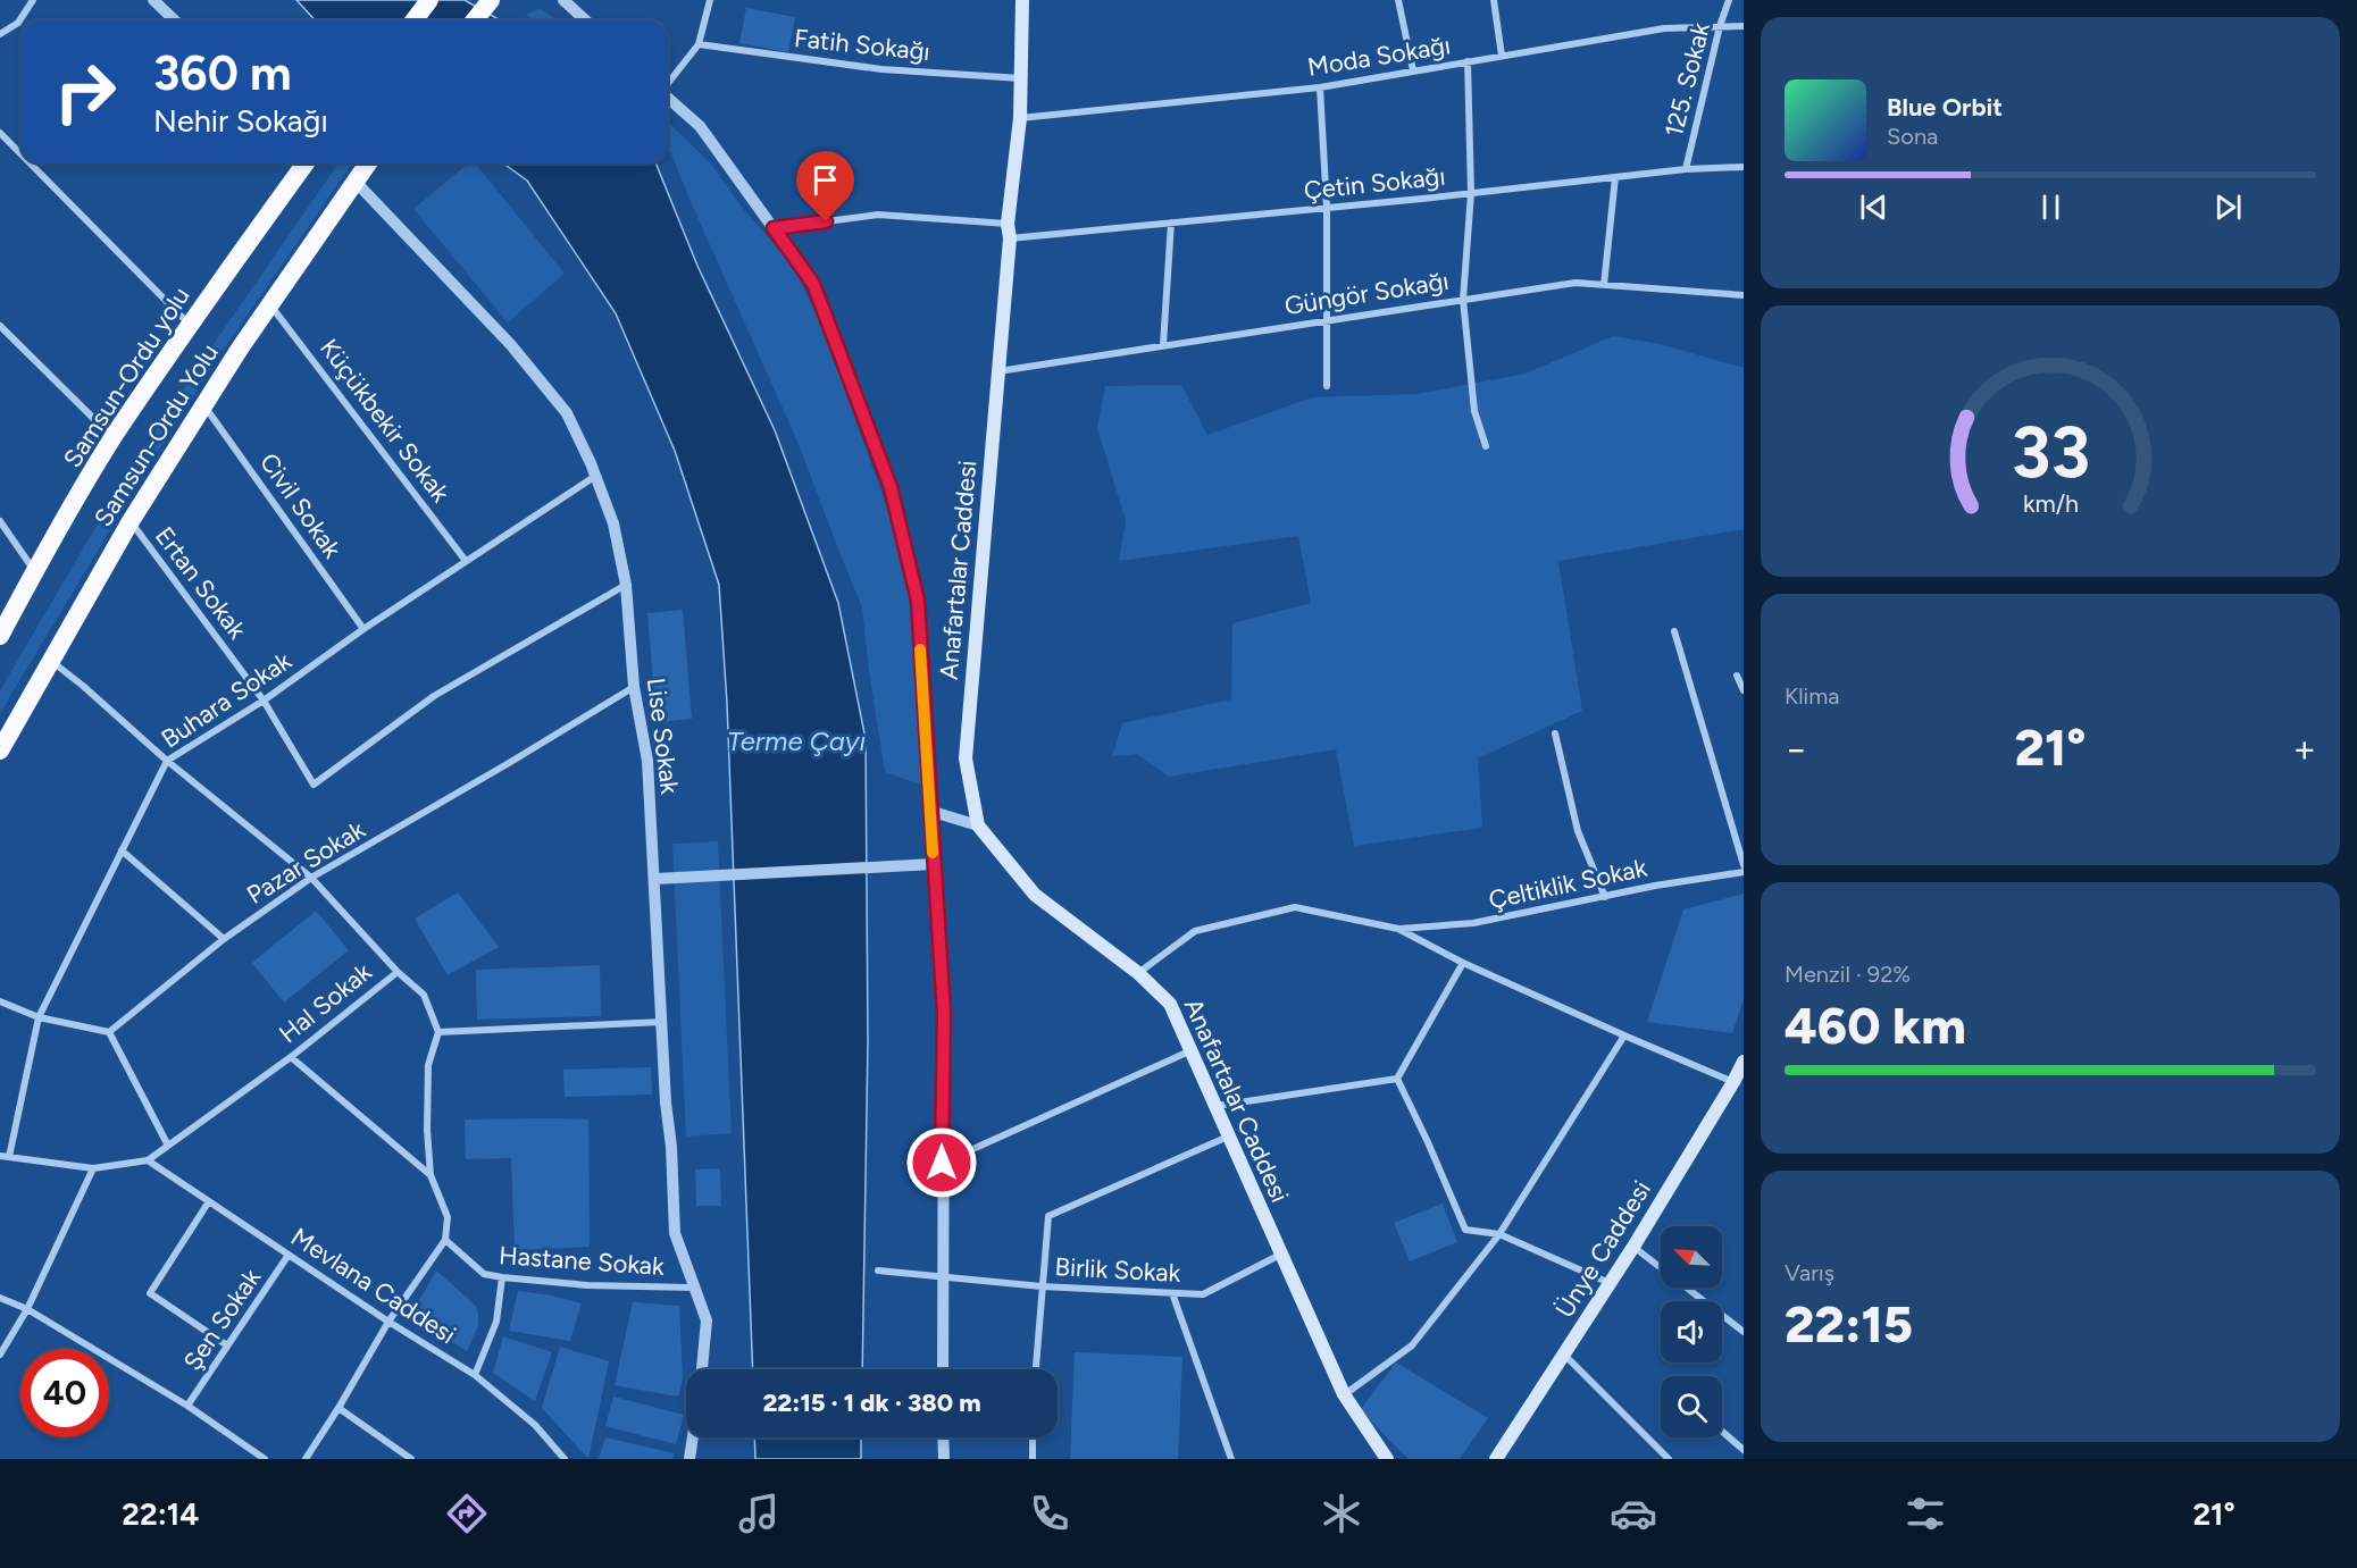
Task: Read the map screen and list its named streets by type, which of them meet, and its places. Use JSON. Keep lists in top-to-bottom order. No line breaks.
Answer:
{"streets":{"highway":["Samsun-Ordu yolu","Samsun-Ordu Yolu"],"main road":["Anafartalar Caddesi","Ünye Caddesi"],"street":["Fatih Sokağı","Moda Sokağı","125. Sokak","Çetin Sokağı","Güngör Sokağı","Küçükbekir Sokak","Civil Sokak","Ertan Sokak","Buhara Sokak","Lise Sokak","Pazar Sokak","Çeltiklik Sokak","Hal Sokak","Hastane Sokak","Birlik Sokak","Mevlana Caddesi","Şen Sokak"]},"crossings":[["Fatih Sokağı","Anafartalar Caddesi"],["Moda Sokağı","125. Sokak"],["Moda Sokağı","Anafartalar Caddesi"],["125. Sokak","Çetin Sokağı"],["Çetin Sokağı","Anafartalar Caddesi"],["Güngör Sokağı","Anafartalar Caddesi"],["Küçükbekir Sokak","Samsun-Ordu Yolu"],["Küçükbekir Sokak","Buhara Sokak"],["Samsun-Ordu Yolu","Civil Sokak"],["Samsun-Ordu Yolu","Ertan Sokak"],["Samsun-Ordu Yolu","Lise Sokak"],["Samsun-Ordu Yolu","Hal Sokak"],["Civil Sokak","Buhara Sokak"],["Anafartalar Caddesi","Birlik Sokak"],["Ertan Sokak","Buhara Sokak"],["Ertan Sokak","Lise Sokak"],["Buhara Sokak","Lise Sokak"],["Buhara Sokak","Hal Sokak"],["Lise Sokak","Pazar Sokak"],["Lise Sokak","Hastane Sokak"],["Pazar Sokak","Hal Sokak"],["Hal Sokak","Mevlana Caddesi"],["Mevlana Caddesi","Şen Sokak"]],"water":["Terme Çayı"],"north":"top left","page":{"turn":["360 m","Nehir Sokağı"],"song":["Blue Orbit","Sona"],"tile":["Klima",["Menzil · 92%","460 km"],["Varış","22:15"]],"heat":["−","21°","+"],"limit":"40","trip":"22:15 · 1 dk · 380 m","tabs":["22:14","21°"],"gauge":["33","km/h"]}}
